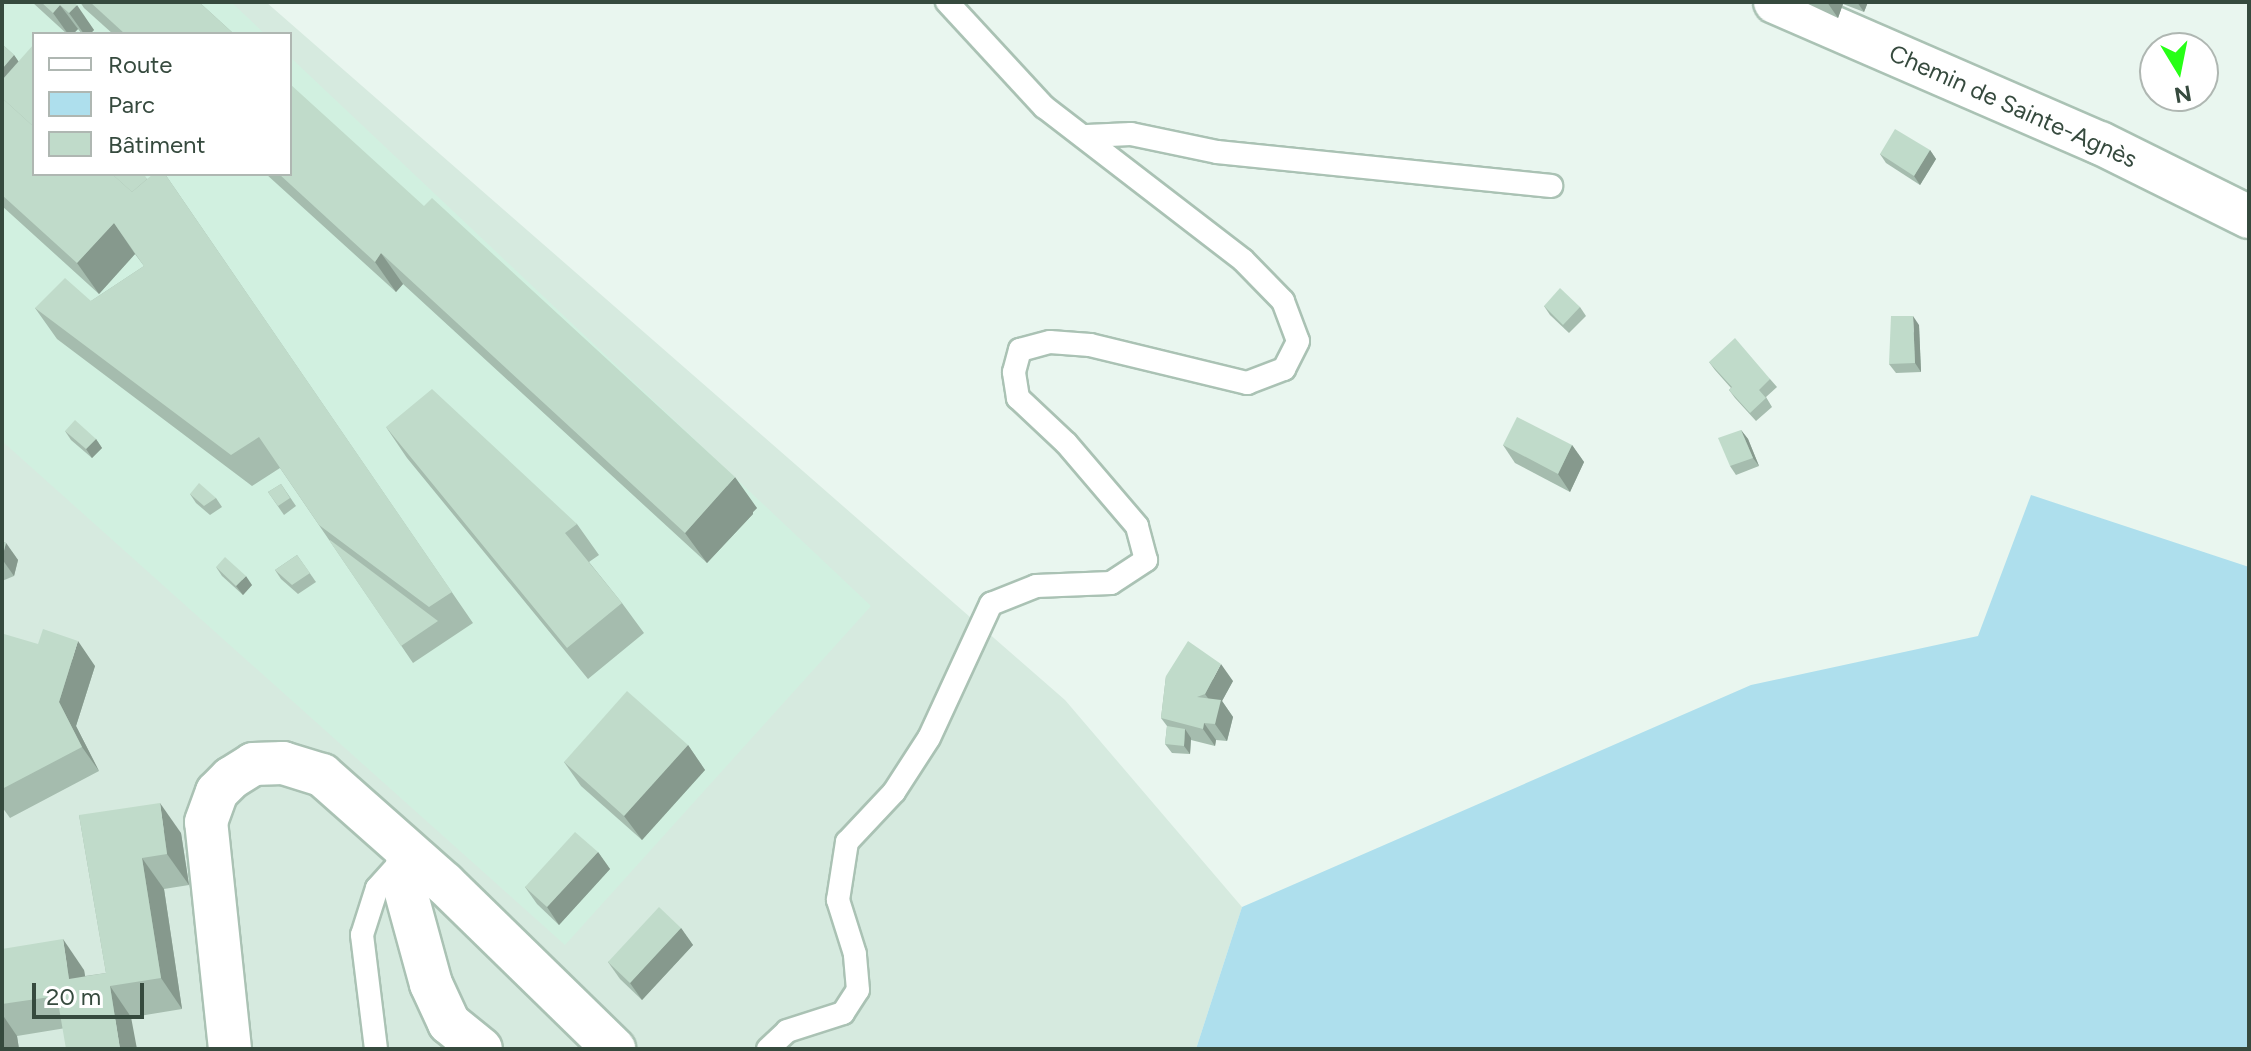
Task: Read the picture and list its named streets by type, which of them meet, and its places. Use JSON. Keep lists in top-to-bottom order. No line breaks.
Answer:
{"streets":{"street":["Chemin de Sainte-Agnès"]},"legend":["Route","Parc","Bâtiment"],"scale_bar":"20 m","north":"bottom"}
